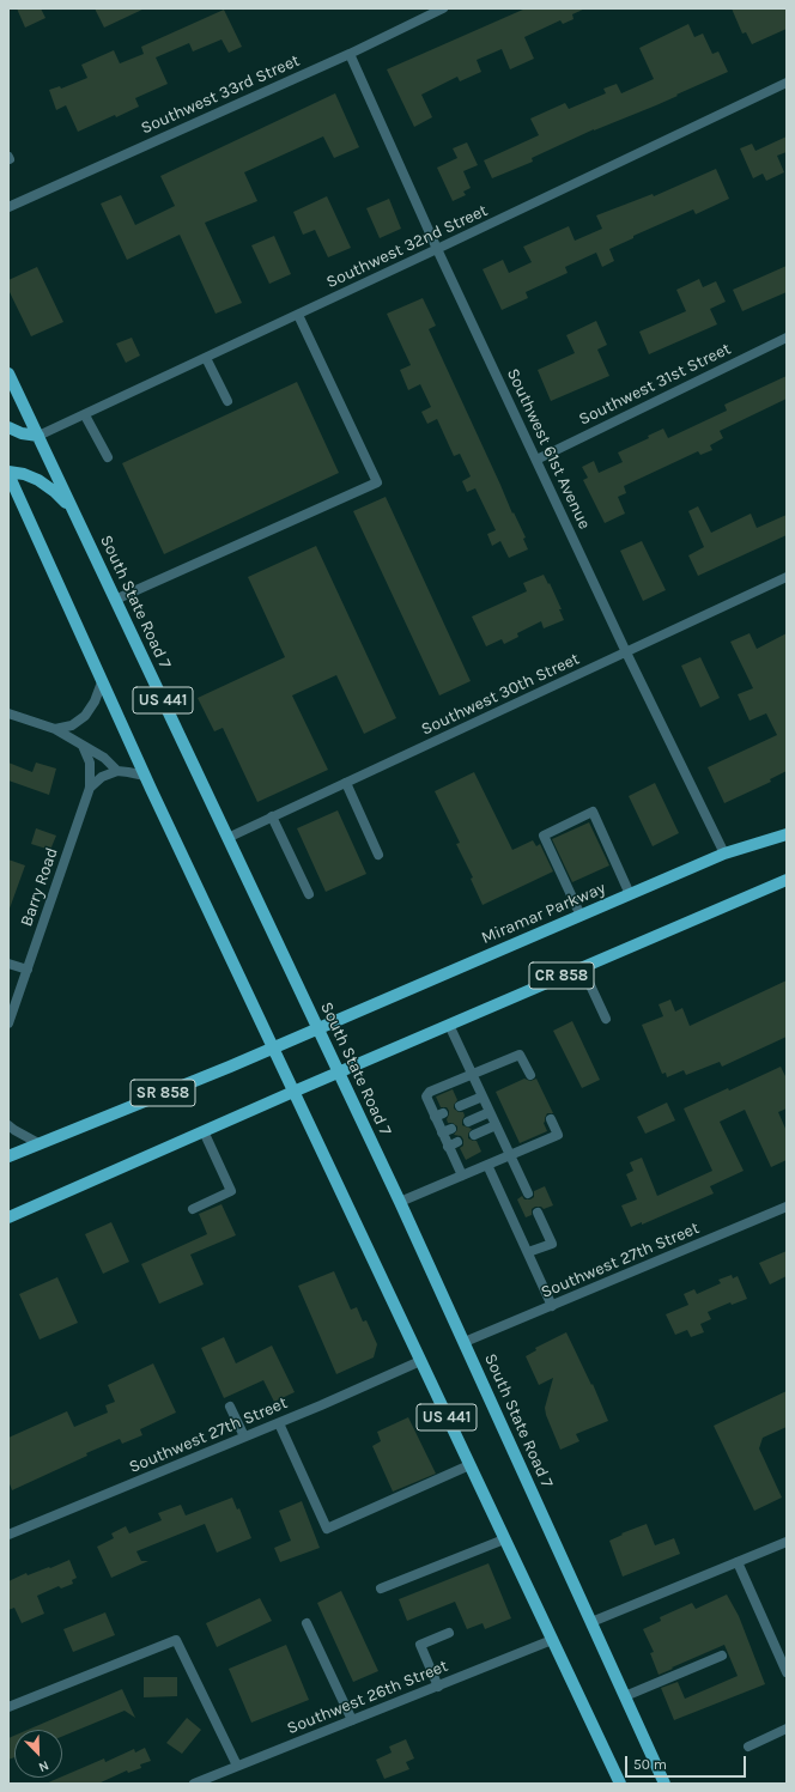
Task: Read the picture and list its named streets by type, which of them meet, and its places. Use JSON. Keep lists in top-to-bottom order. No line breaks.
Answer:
{"streets":{"main road":["South State Road 7","US 441","Miramar Parkway","CR 858","SR 858"],"street":["Southwest 33rd Street","Southwest 32nd Street","Southwest 31st Street","Southwest 61st Avenue","Southwest 30th Street","Barry Road","Southwest 27th Street","Southwest 26th Street"]},"crossings":[["Southwest 33rd Street","Southwest 61st Avenue"],["Southwest 32nd Street","Southwest 61st Avenue"],["Southwest 32nd Street","South State Road 7"],["Southwest 31st Street","Southwest 61st Avenue"],["Southwest 61st Avenue","Southwest 30th Street"],["Southwest 61st Avenue","Miramar Parkway"],["South State Road 7","Southwest 30th Street"],["South State Road 7","Miramar Parkway"],["South State Road 7","CR 858"],["South State Road 7","SR 858"],["South State Road 7","Southwest 27th Street"],["US 441","SR 858"],["US 441","Southwest 27th Street"],["US 441","Southwest 26th Street"],["Miramar Parkway","SR 858"]],"scale_bar":"50 m","north":"bottom right"}
